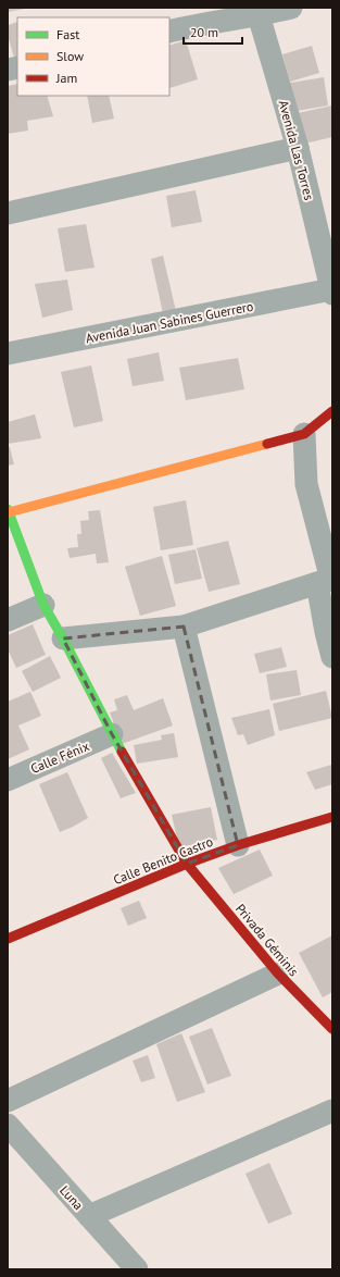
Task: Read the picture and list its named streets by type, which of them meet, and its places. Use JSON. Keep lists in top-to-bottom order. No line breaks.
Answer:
{"streets":{"street":["Avenida Las Torres","Avenida Juan Sabines Guerrero","Calle Fénix","Calle Benito Castro","Privada Géminis","Luna"]},"crossings":[["Avenida Las Torres","Avenida Juan Sabines Guerrero"],["Calle Fénix","Privada Géminis"],["Calle Benito Castro","Privada Géminis"]],"legend":["Fast","Slow","Jam"],"scale_bar":"20 m"}
